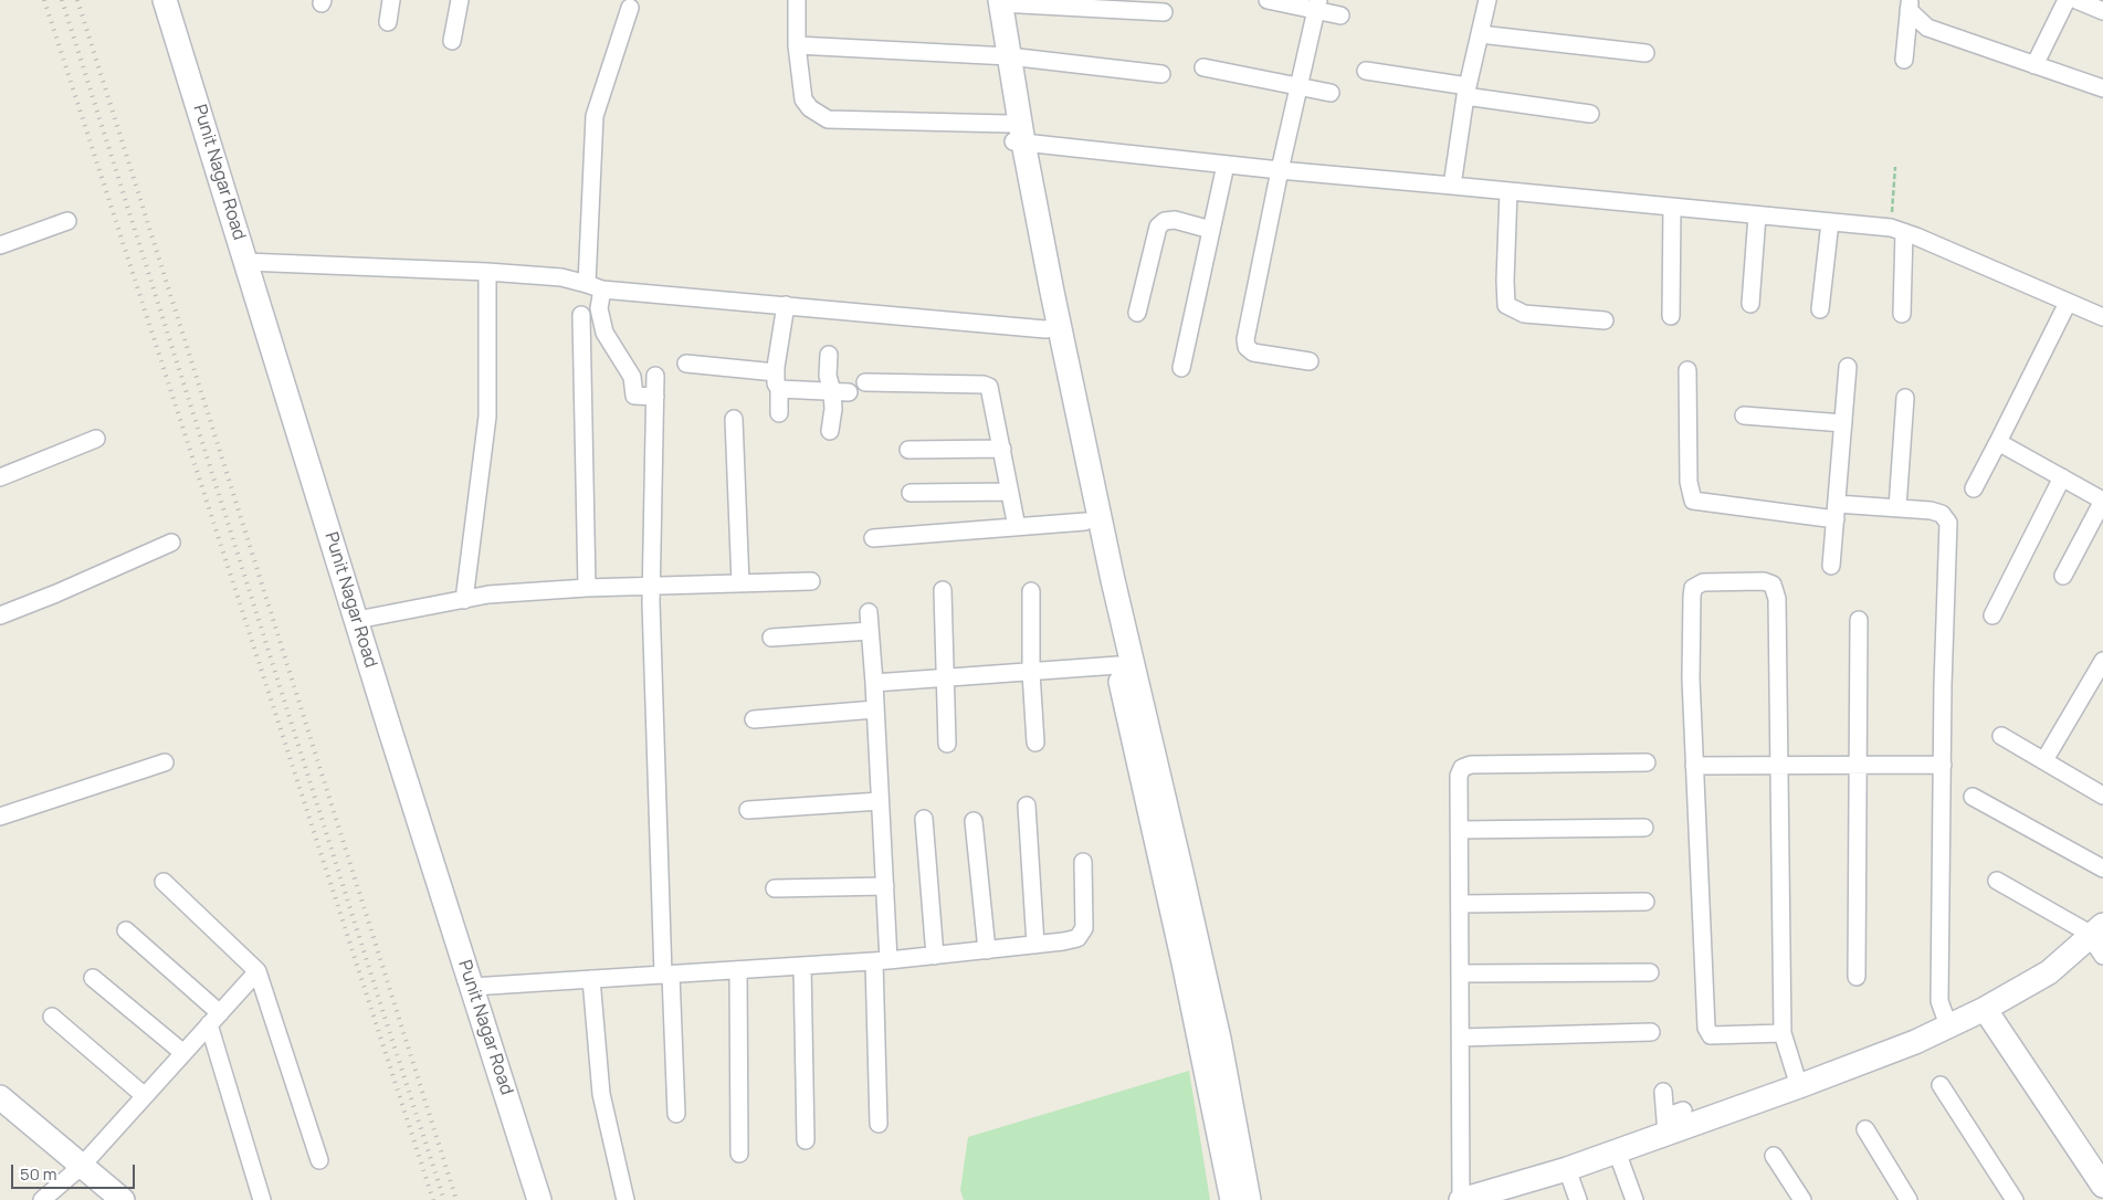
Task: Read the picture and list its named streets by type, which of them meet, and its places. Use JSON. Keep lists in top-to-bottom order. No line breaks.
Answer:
{"streets":{"street":["Punit Nagar Road"]},"scale_bar":"50 m"}
